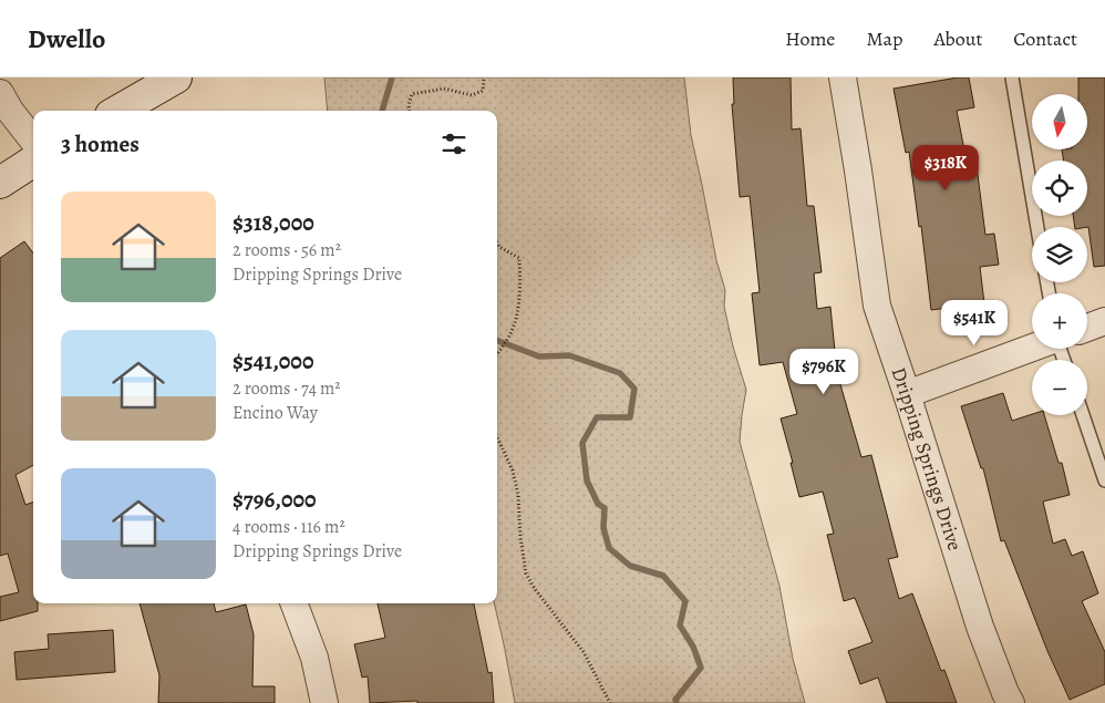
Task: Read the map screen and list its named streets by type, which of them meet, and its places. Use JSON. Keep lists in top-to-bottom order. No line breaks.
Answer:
{"streets":{"street":["Dripping Springs Drive"]},"north":"bottom","page":{"header":"Dwello","nav":["Home","Map","About","Contact"],"map_buttons":["+","−"],"heading":"3 homes","price":["$318K","$541K","$796K"],"list":[{"name":"$318,000","note":"2 rooms · 56 m² · Dripping Springs Drive"},{"name":"$541,000","note":"2 rooms · 74 m² · Encino Way"},{"name":"$796,000","note":"4 rooms · 116 m² · Dripping Springs Drive"}]}}
